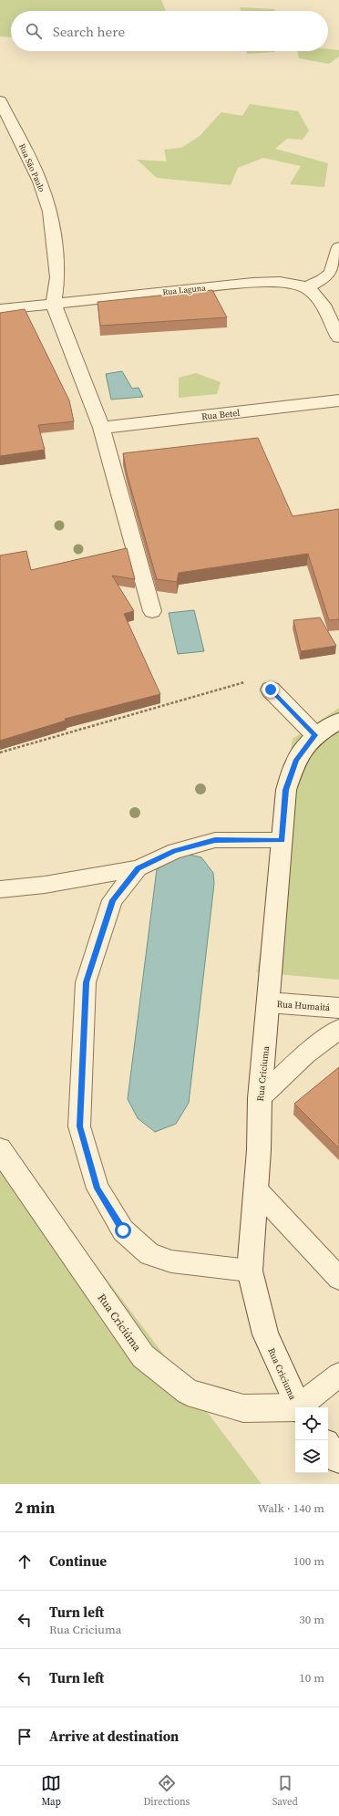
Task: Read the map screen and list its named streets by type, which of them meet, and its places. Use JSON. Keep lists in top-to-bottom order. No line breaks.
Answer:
{"streets":{"street":["Rua São Paulo","Rua Laguna","Rua Betel","Rua Humaitá","Rua Criciuma","Rua Criciúma"]},"crossings":[["Rua São Paulo","Rua Laguna"],["Rua Humaitá","Rua Criciuma"]],"page":{"search":"Search here","heading":["2 min","Walk · 140 m"],"list":[["Continue","100 m"],["Turn left","Rua Criciuma","30 m"],["Turn left","10 m"],"Arrive at destination"],"nav":["Map","Directions","Saved"]}}
